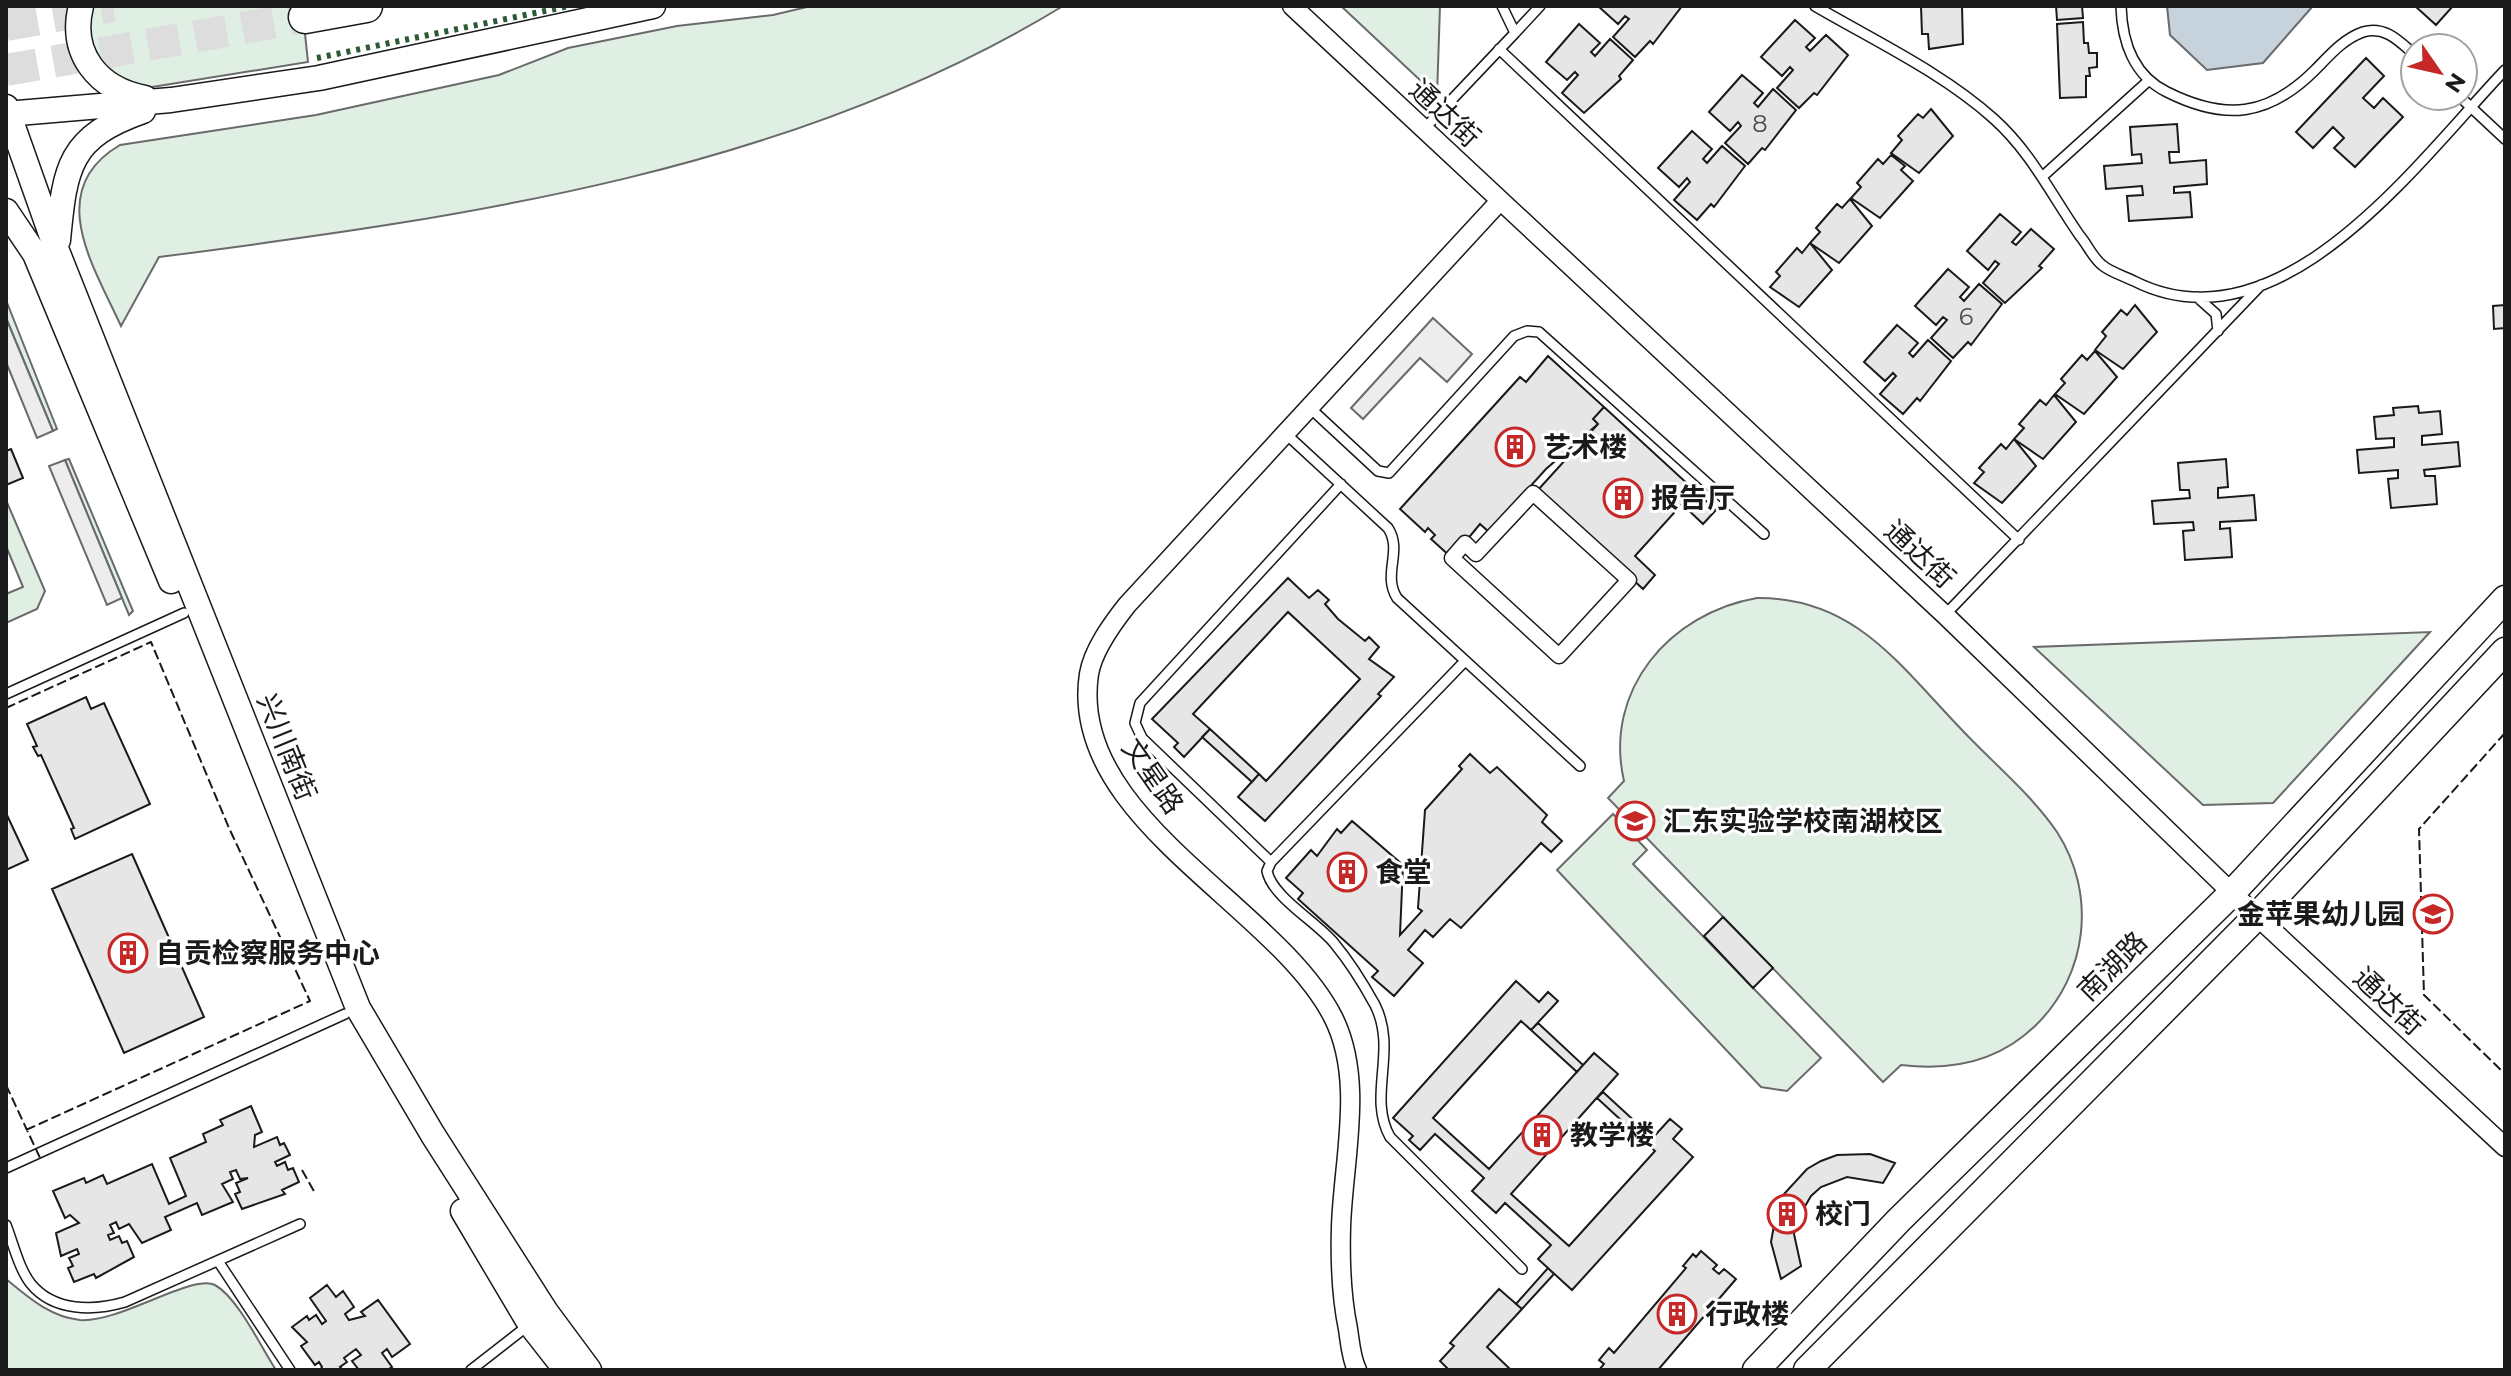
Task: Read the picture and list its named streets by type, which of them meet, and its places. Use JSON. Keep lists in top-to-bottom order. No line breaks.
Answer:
{"streets":{"main road":["南湖路"],"street":["通达街","兴川南街","文星路"]},"crossings":[["通达街","文星路"],["通达街","南湖路"]],"places":{"building":["艺术楼","报告厅","食堂","自贡检察服务中心","教学楼","校门","行政楼"],"school or university":["汇东实验学校南湖校区","金苹果幼儿园"]},"house_numbers":["8","6"],"north":"bottom right"}
